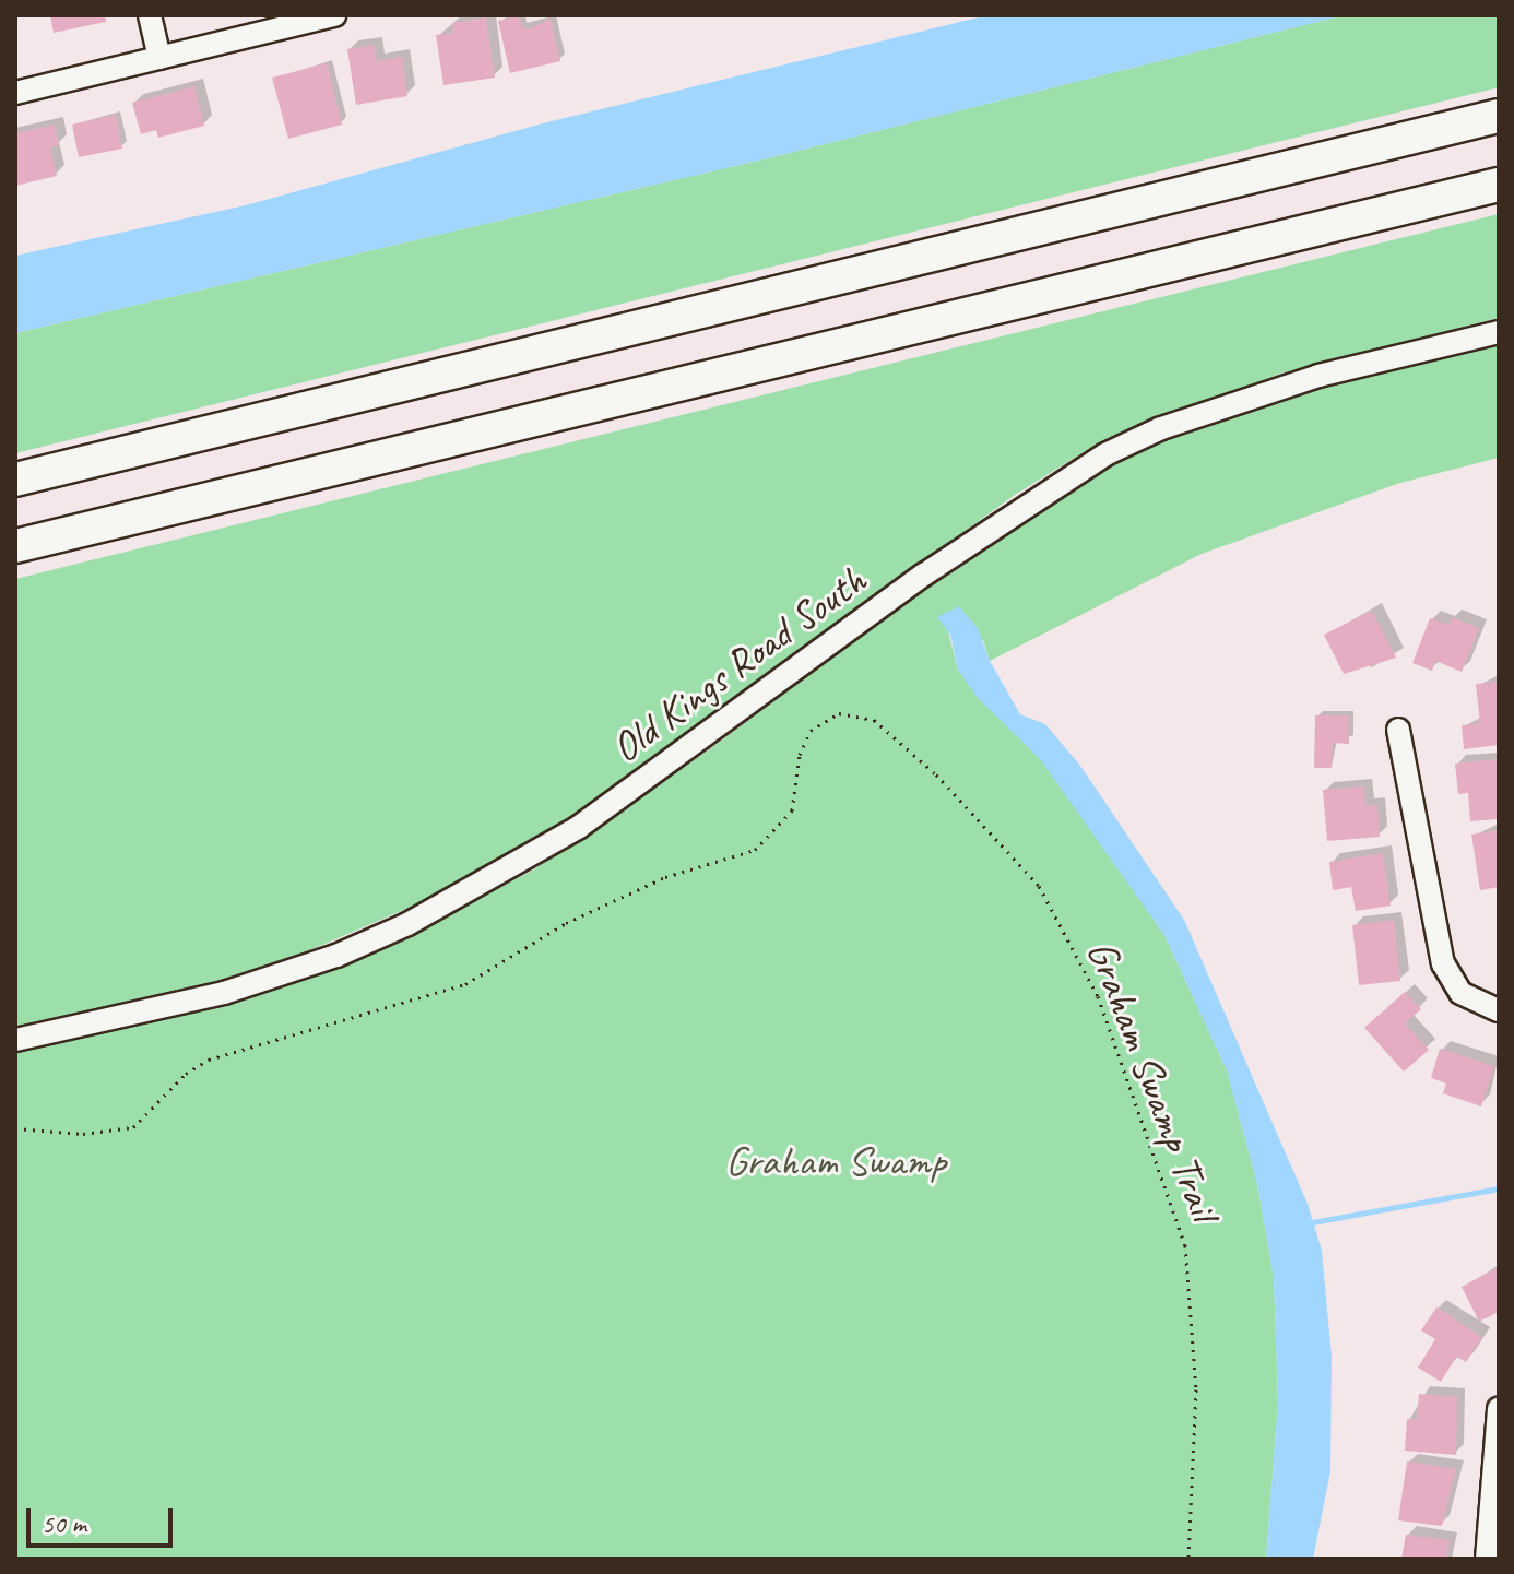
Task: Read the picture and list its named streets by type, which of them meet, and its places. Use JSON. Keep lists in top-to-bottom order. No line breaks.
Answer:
{"streets":{"street":["Old Kings Road South"],"path":["Graham Swamp Trail"]},"parks":["Graham Swamp"],"scale_bar":"50 m"}
